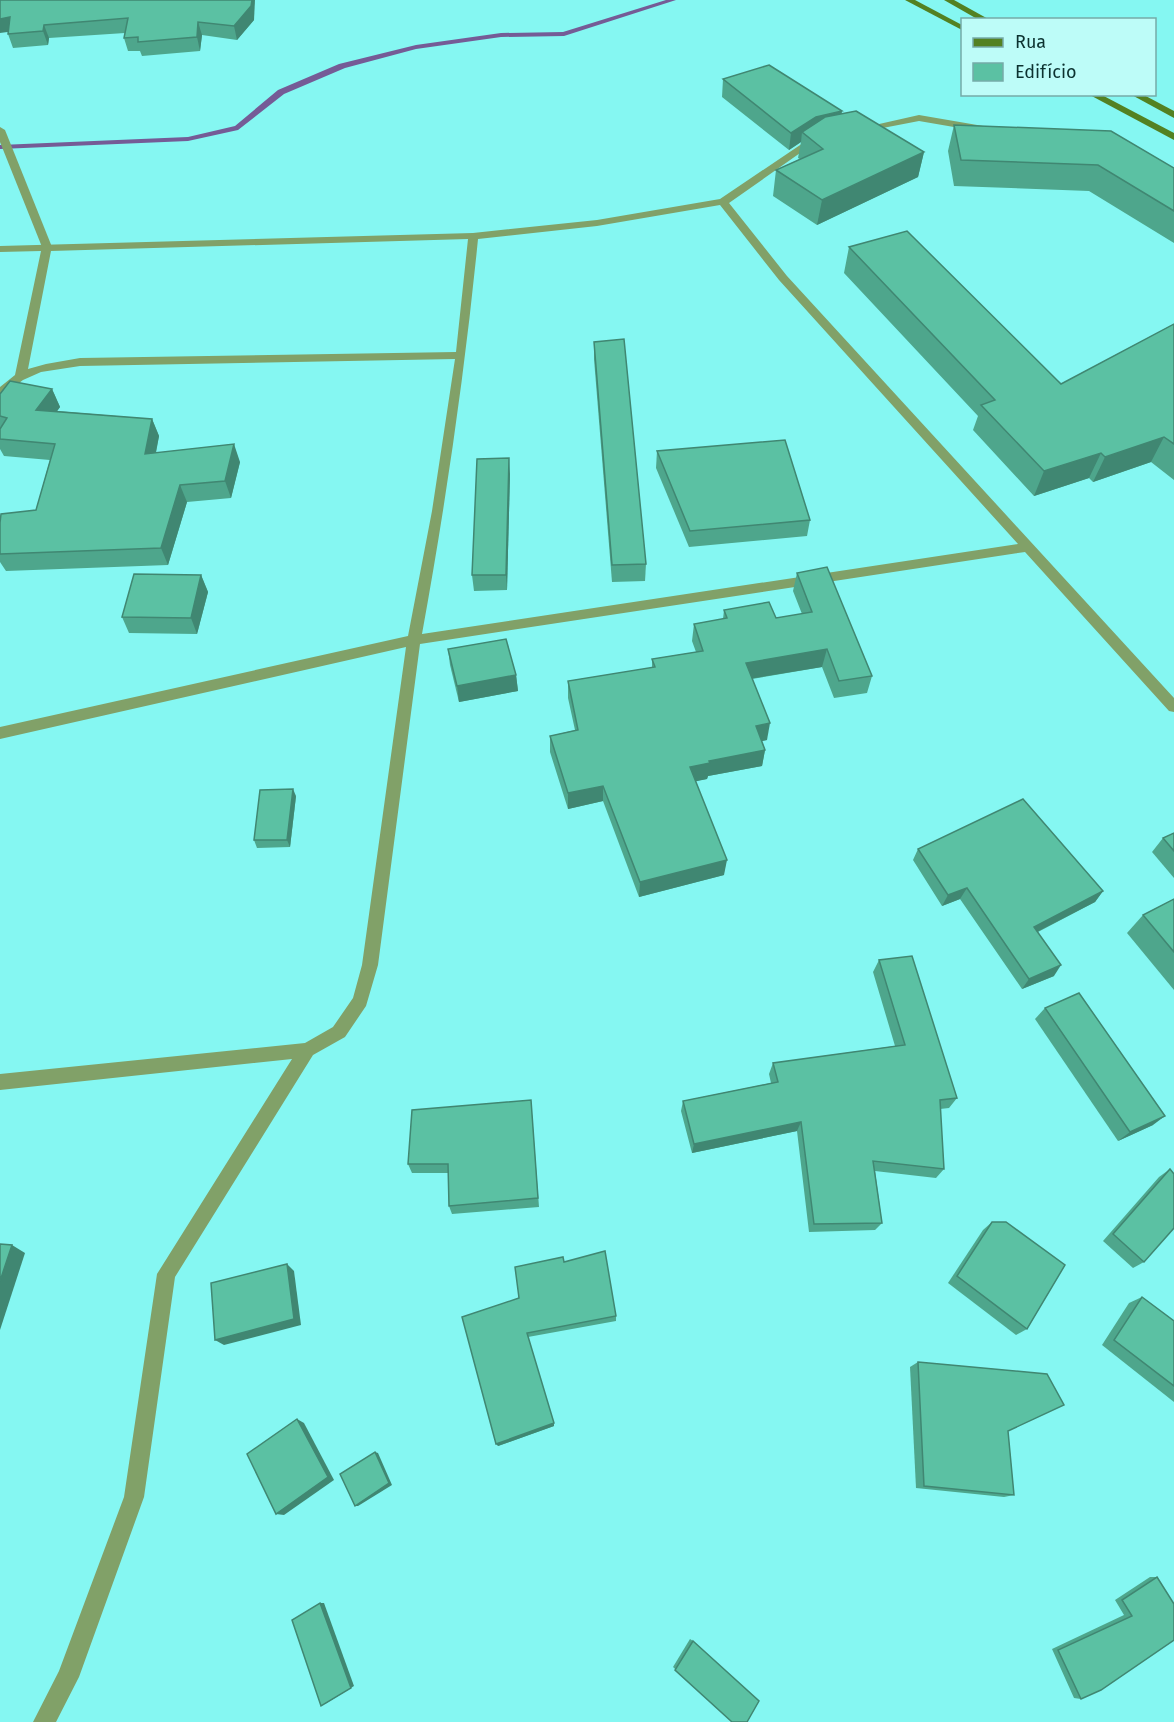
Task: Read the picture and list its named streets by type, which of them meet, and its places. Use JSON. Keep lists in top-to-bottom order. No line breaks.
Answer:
{"legend":["Rua","Edifício"]}
